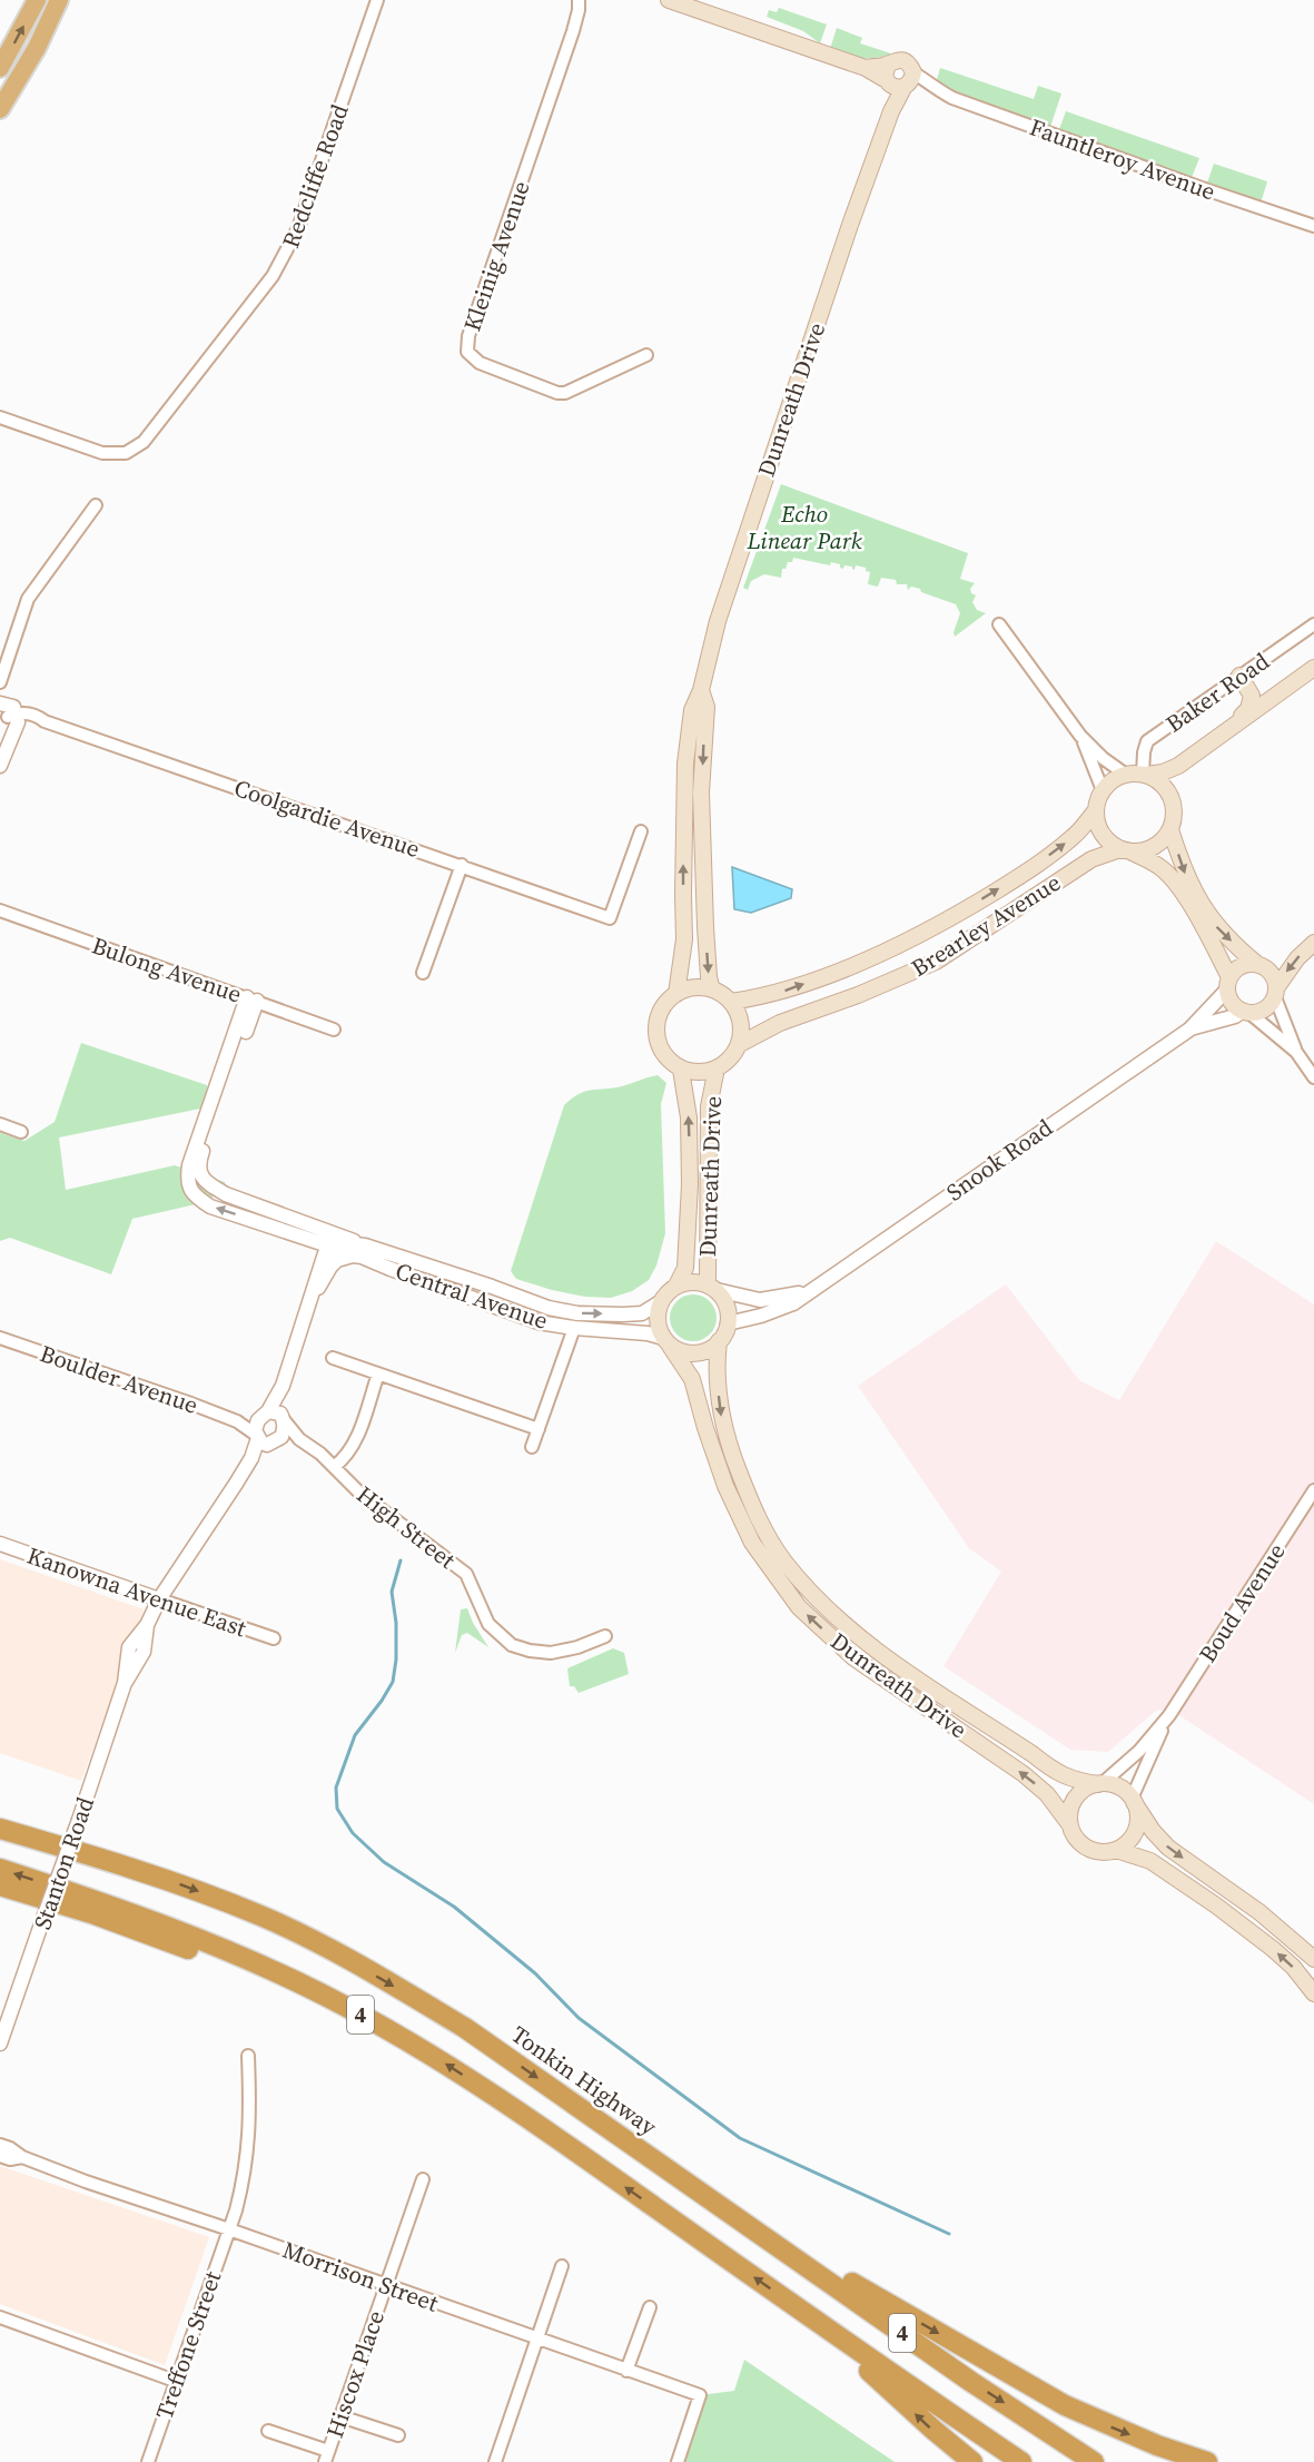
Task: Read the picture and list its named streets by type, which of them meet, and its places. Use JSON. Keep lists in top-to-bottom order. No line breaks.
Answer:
{"streets":{"highway":["4","Tonkin Highway"],"main road":["Fauntleroy Avenue","Dunreath Drive","Brearley Avenue"],"street":["Redcliffe Road","Kleinig Avenue","Baker Road","Coolgardie Avenue","Bulong Avenue","Snook Road","Central Avenue","Boulder Avenue","High Street","Kanowna Avenue East","Boud Avenue","Stanton Road","Morrison Street","Treffone Street","Hiscox Place"]},"crossings":[["Fauntleroy Avenue","Dunreath Drive"],["Dunreath Drive","Brearley Avenue"],["Dunreath Drive","Snook Road"],["Dunreath Drive","Central Avenue"],["Dunreath Drive","Boud Avenue"],["Baker Road","Brearley Avenue"],["Bulong Avenue","Central Avenue"],["Snook Road","Central Avenue"],["Boulder Avenue","High Street"],["Boulder Avenue","Stanton Road"],["Kanowna Avenue East","Stanton Road"],["4","Tonkin Highway"],["Morrison Street","Treffone Street"],["Morrison Street","Hiscox Place"]],"parks":["Echo Linear Park"]}
